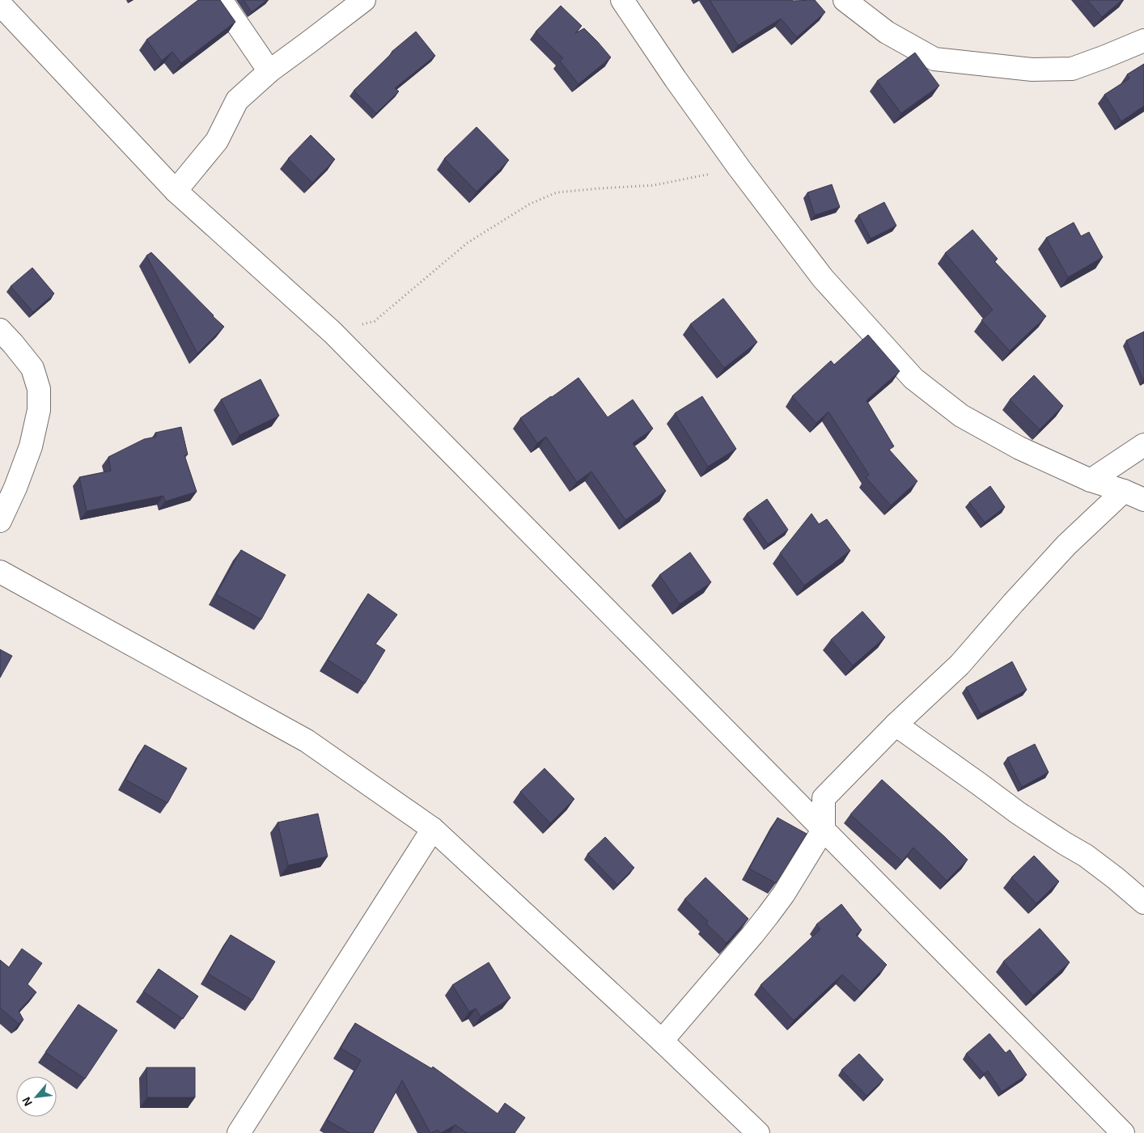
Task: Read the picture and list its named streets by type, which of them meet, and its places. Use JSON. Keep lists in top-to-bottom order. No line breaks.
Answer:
{"north":"bottom left"}
